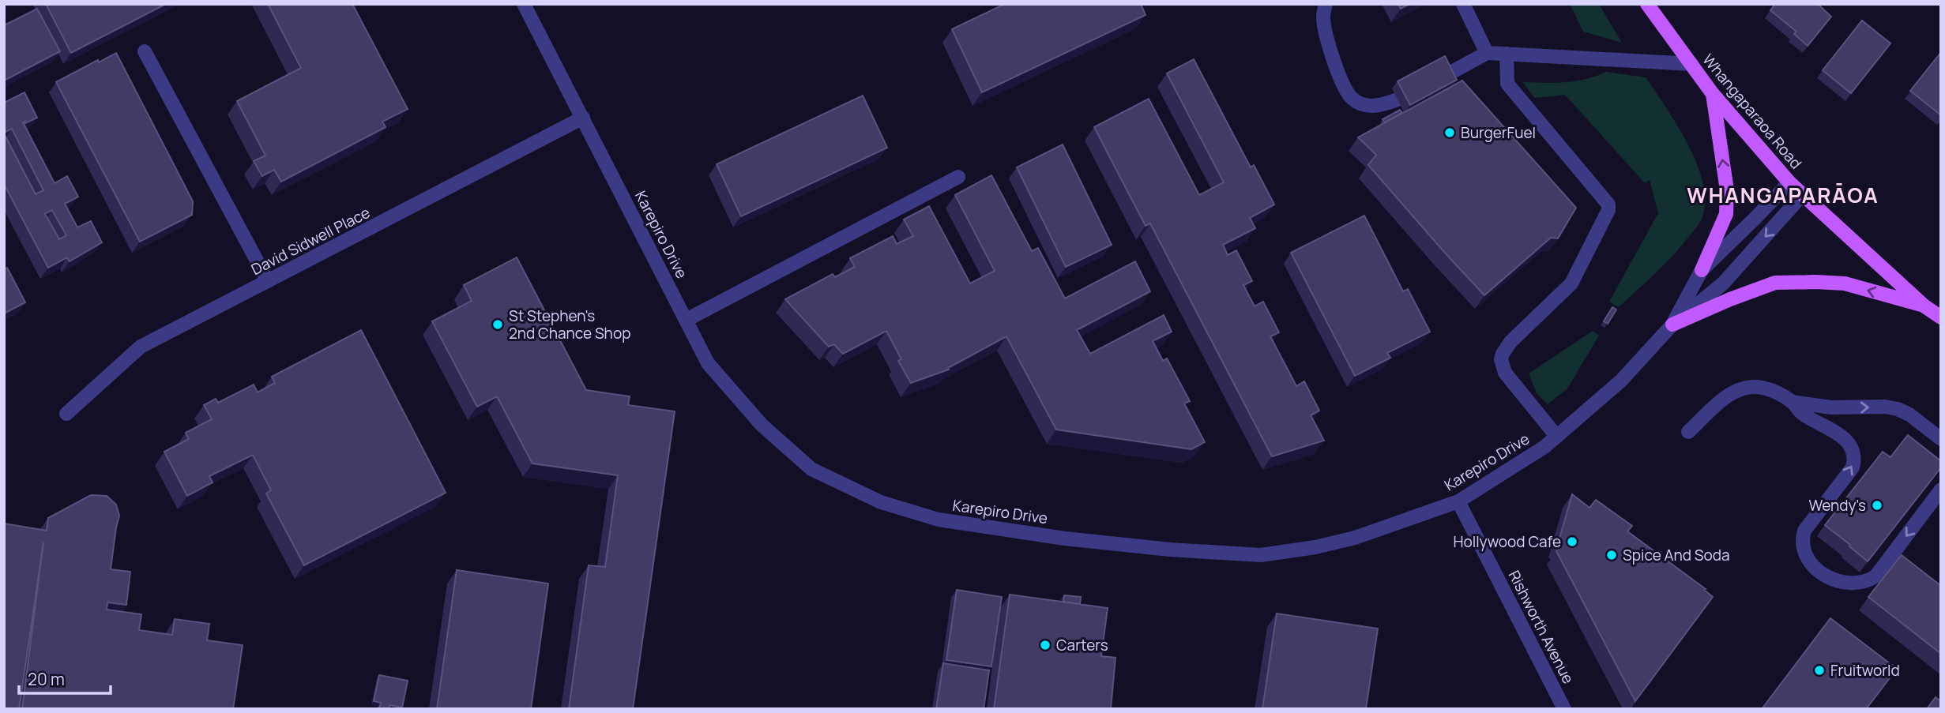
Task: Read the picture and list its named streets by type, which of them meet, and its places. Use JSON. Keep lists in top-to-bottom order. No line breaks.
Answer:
{"streets":{"main road":["Whangaparaoa Road"],"street":["Karepiro Drive","David Sidwell Place","Rishworth Avenue"]},"crossings":[["Whangaparaoa Road","Karepiro Drive"],["Karepiro Drive","David Sidwell Place"],["Karepiro Drive","Rishworth Avenue"]],"districts":["WHANGAPARĀOA"],"places":["BurgerFuel","St Stephen's 2nd Chance Shop","Wendy's","Hollywood Cafe","Spice And Soda","Carters","Fruitworld"],"scale_bar":"20 m"}
